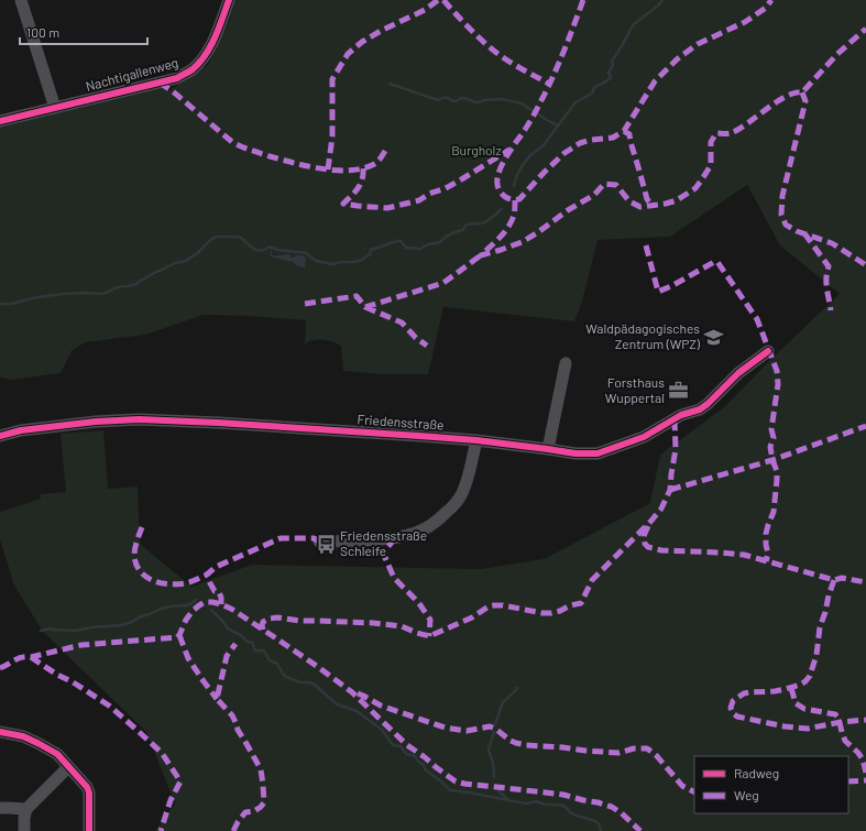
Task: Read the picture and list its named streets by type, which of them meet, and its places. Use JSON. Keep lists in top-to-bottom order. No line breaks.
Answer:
{"streets":{"street":["Nachtigallenweg","Friedensstraße"]},"parks":["Burgholz"],"places":{"school or university":["Waldpädagogisches Zentrum (WPZ)"],"office":["Forsthaus Wuppertal"],"bus stop":["Friedensstraße Schleife"]},"legend":["Radweg","Weg"],"scale_bar":"100 m"}
